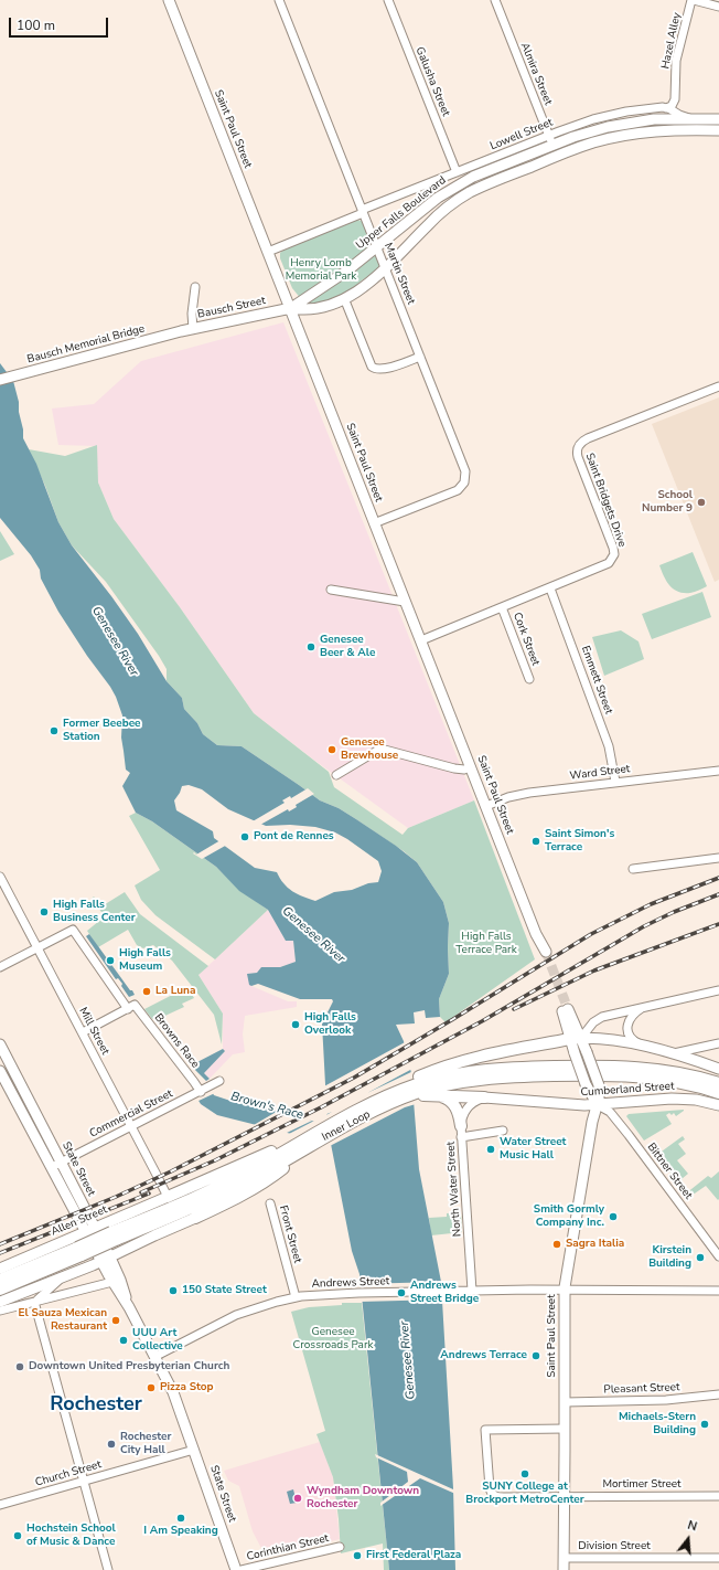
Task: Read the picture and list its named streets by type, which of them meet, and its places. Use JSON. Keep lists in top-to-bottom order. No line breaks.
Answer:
{"streets":{"highway":["Inner Loop"],"main road":["Saint Paul Street","Upper Falls Boulevard","Bausch Street","Bausch Memorial Bridge","Cumberland Street","State Street","Allen Street"],"street":["Hazel Alley","Almira Street","Galusha Street","Lowell Street","Martin Street","Saint Bridgets Drive","Cork Street","Emmett Street","Ward Street","Mill Street","Browns Race","Commercial Street","Bittner Street","North Water Street","Front Street","Andrews Street","Pleasant Street","Church Street","Mortimer Street","Division Street","Corinthian Street"]},"crossings":[["Hazel Alley","Lowell Street"],["Almira Street","Lowell Street"],["Almira Street","Upper Falls Boulevard"],["Galusha Street","Lowell Street"],["Saint Paul Street","Lowell Street"],["Saint Paul Street","Upper Falls Boulevard"],["Saint Paul Street","Martin Street"],["Saint Paul Street","Bausch Street"],["Saint Paul Street","Saint Bridgets Drive"],["Saint Paul Street","Ward Street"],["Saint Paul Street","Cumberland Street"],["Saint Paul Street","Bittner Street"],["Saint Paul Street","Andrews Street"],["Saint Paul Street","Pleasant Street"],["Saint Paul Street","Mortimer Street"],["Saint Paul Street","Division Street"],["Lowell Street","Upper Falls Boulevard"],["Lowell Street","Martin Street"],["Upper Falls Boulevard","Martin Street"],["Upper Falls Boulevard","Bausch Street"],["Bausch Street","Bausch Memorial Bridge"],["Saint Bridgets Drive","Cork Street"],["Saint Bridgets Drive","Emmett Street"],["Emmett Street","Ward Street"],["Mill Street","Browns Race"],["Mill Street","Commercial Street"],["Mill Street","Allen Street"],["Browns Race","Commercial Street"],["Cumberland Street","Bittner Street"],["Cumberland Street","North Water Street"],["Commercial Street","State Street"],["State Street","Allen Street"],["State Street","Andrews Street"],["State Street","Church Street"],["North Water Street","Andrews Street"],["Front Street","Andrews Street"]],"districts":["Rochester"],"water":["Genesee River","Brown's Race"],"parks":["Henry Lomb Memorial Park","High Falls Terrace Park","Genesee Crossroads Park"],"places":["School Number 9","Genesee Beer & Ale","Former Beebee Station","Genesee Brewhouse","Pont de Rennes","Saint Simon's Terrace","High Falls Business Center","High Falls Museum","La Luna","High Falls Overlook","Water Street Music Hall","Smith Gormly Company Inc.","Sagra Italia","Kirstein Building","150 State Street","Andrews Street Bridge","El Sauza Mexican Restaurant","UUU Art Collective","Andrews Terrace","Downtown United Presbyterian Church","Pizza Stop","Michaels-Stern Building","Rochester City Hall","SUNY College at Brockport MetroCenter","Wyndham Downtown Rochester","I Am Speaking","Hochstein School of Music & Dance","First Federal Plaza"],"scale_bar":"100 m","north":"top"}
